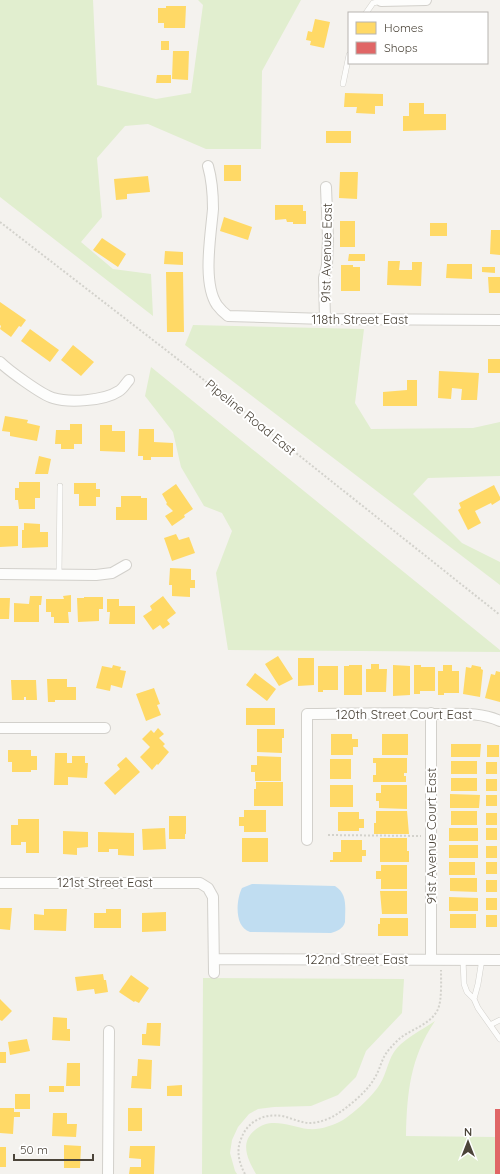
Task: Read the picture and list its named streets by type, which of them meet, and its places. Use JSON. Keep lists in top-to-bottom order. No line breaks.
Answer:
{"streets":{"street":["91st Avenue East","118th Street East","120th Street Court East","91st Avenue Court East","121st Street East","122nd Street East"],"path":["Pipeline Road East"]},"crossings":[["91st Avenue East","118th Street East"],["120th Street Court East","91st Avenue Court East"],["91st Avenue Court East","122nd Street East"],["121st Street East","122nd Street East"]],"legend":["Homes","Shops"],"scale_bar":"50 m","north":"top"}
